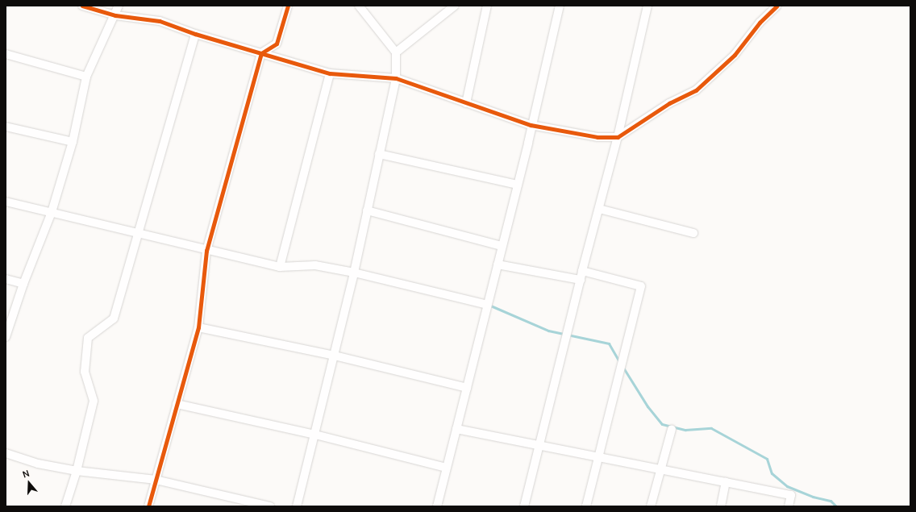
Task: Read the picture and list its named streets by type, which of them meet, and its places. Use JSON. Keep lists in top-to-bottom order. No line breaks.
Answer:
{"north":"top"}
